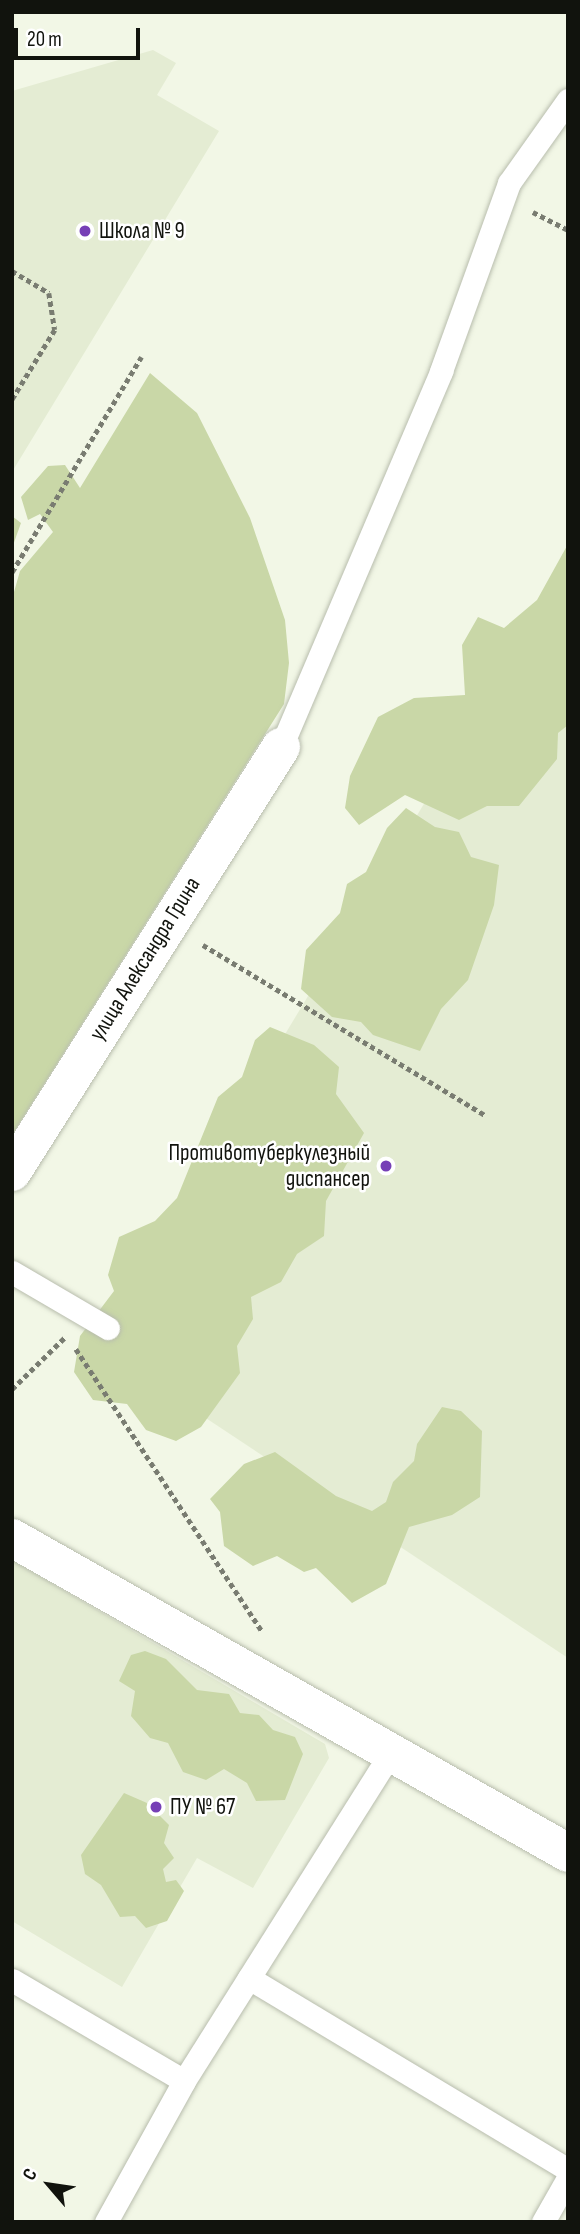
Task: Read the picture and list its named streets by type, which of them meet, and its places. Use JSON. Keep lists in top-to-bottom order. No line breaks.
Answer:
{"streets":{"street":["улица Александра Грина"]},"places":["Школа № 9","Противотуберкулезный диспансер","ПУ № 67"],"scale_bar":"20 m","north":"top left"}
